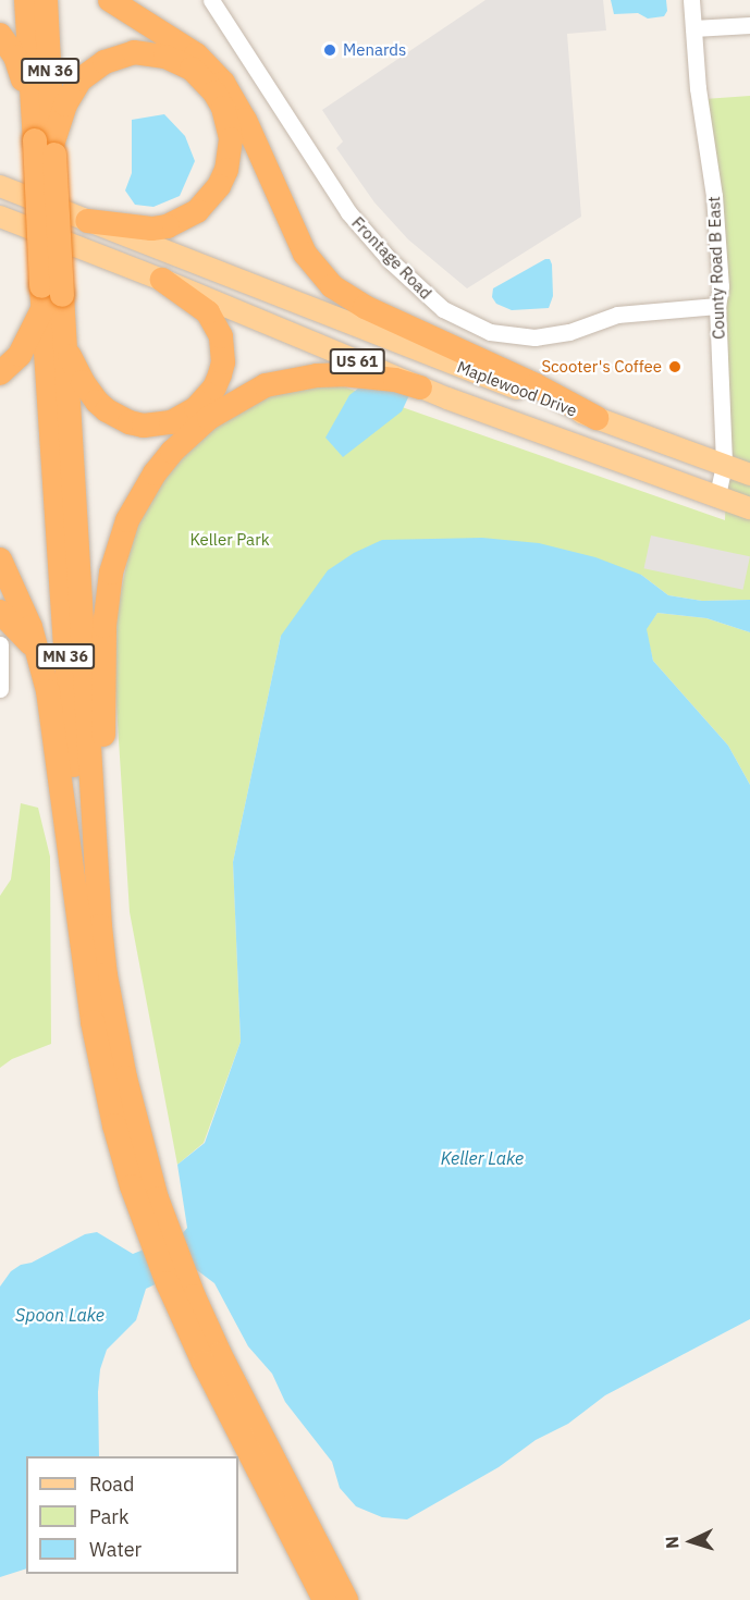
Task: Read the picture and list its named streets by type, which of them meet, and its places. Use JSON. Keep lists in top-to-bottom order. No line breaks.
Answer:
{"streets":{"highway":["MN 36"],"main road":["US 61","Maplewood Drive"],"street":["Frontage Road","County Road B East"]},"crossings":[["Frontage Road","County Road B East"],["County Road B East","US 61"],["County Road B East","Maplewood Drive"],["US 61","Maplewood Drive"]],"water":["Keller Lake","Spoon Lake"],"parks":["Keller Park"],"places":["Menards","Scooter's Coffee"],"legend":["Road","Park","Water"],"north":"left"}
